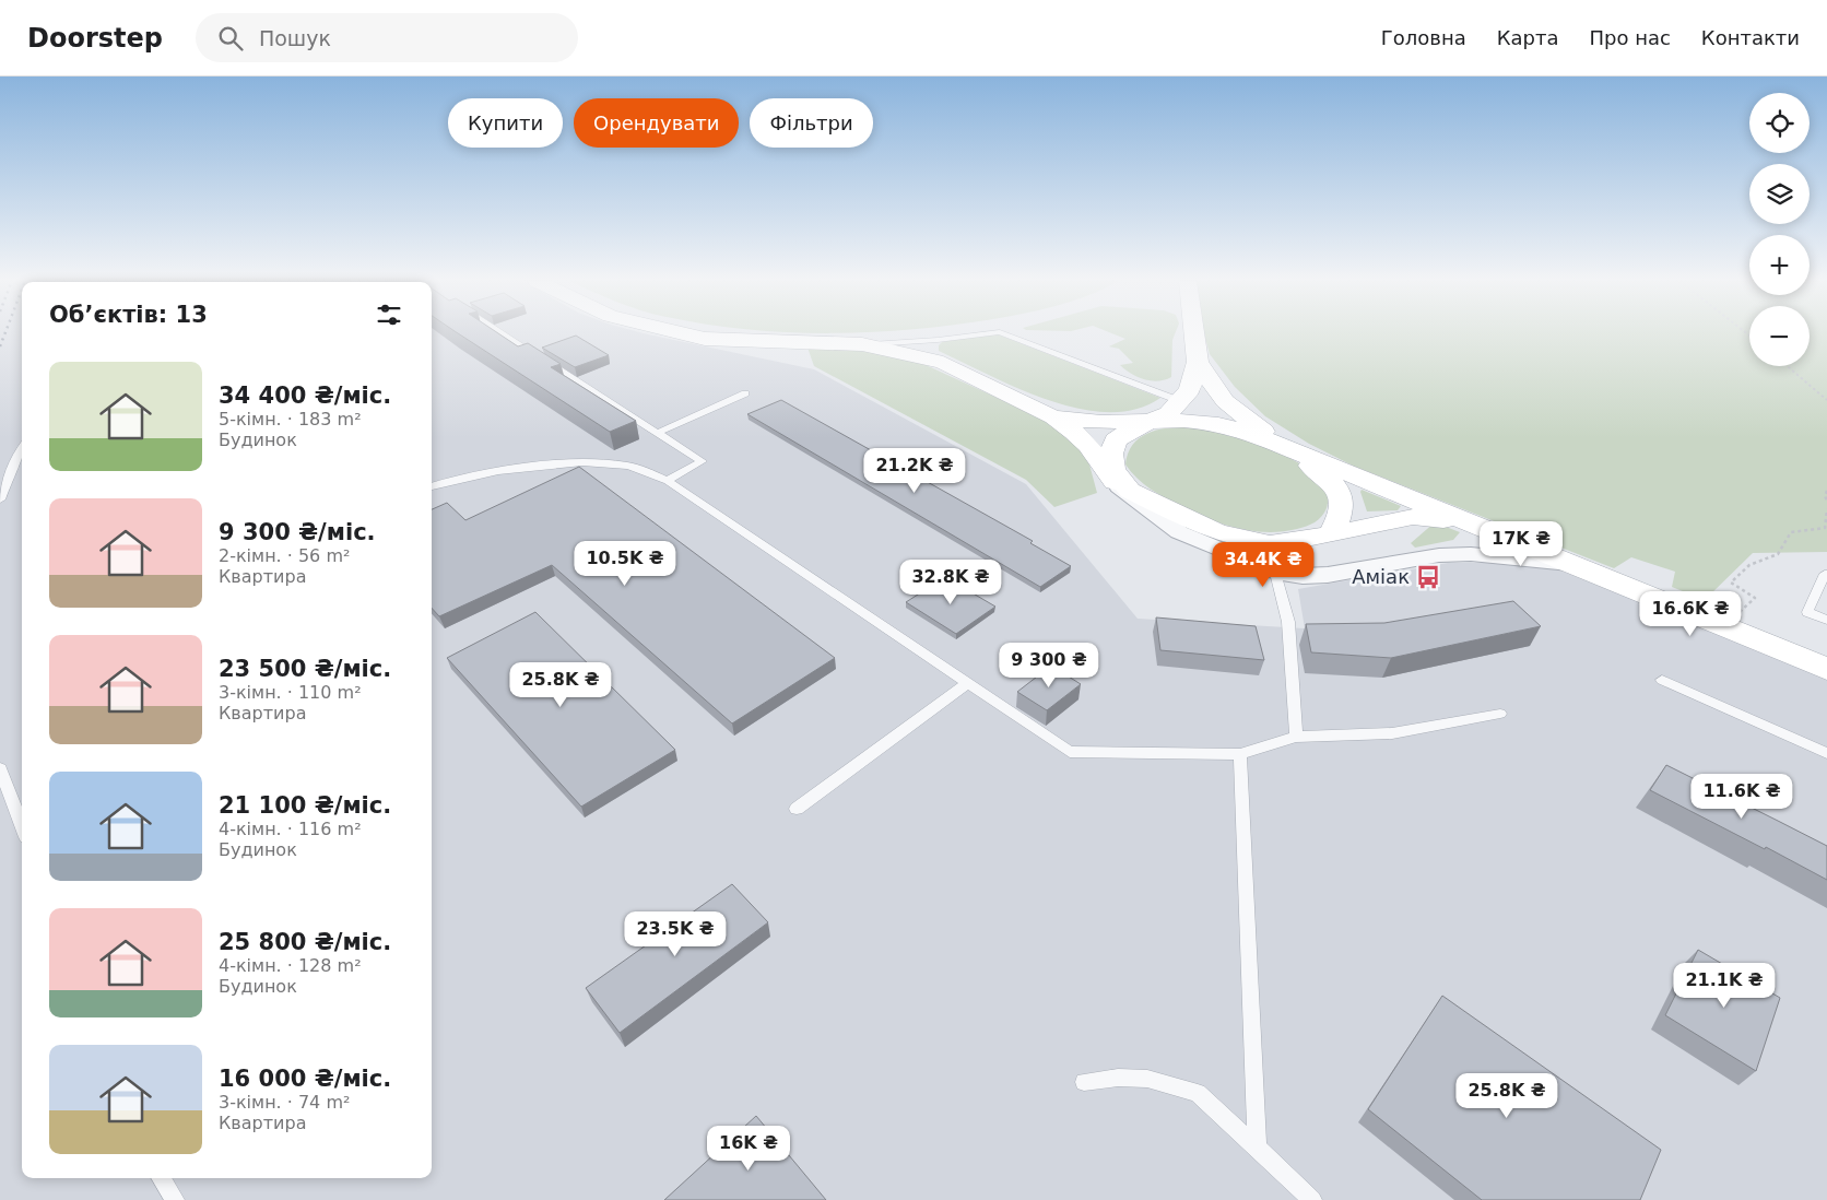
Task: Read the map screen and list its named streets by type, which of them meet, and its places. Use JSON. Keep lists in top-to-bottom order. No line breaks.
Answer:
{"places":{"bus stop":["Аміак"]},"page":{"header":"Doorstep","search":"Пошук","nav":["Головна","Карта","Про нас","Контакти"],"map_buttons":["+","−"],"chip":["Купити","Орендувати","Фільтри"],"heading":"Об’єктів: 13","list":[{"name":"34 400 ₴/міс.","note":"5-кімн. · 183 m² · Будинок"},{"name":"9 300 ₴/міс.","note":"2-кімн. · 56 m² · Квартира"},{"name":"23 500 ₴/міс.","note":"3-кімн. · 110 m² · Квартира"},{"name":"21 100 ₴/міс.","note":"4-кімн. · 116 m² · Будинок"},{"name":"25 800 ₴/міс.","note":"4-кімн. · 128 m² · Будинок"},{"name":"16 000 ₴/міс.","note":"3-кімн. · 74 m² · Квартира"}],"price":["21.2K ₴","17K ₴","10.5K ₴","34.4K ₴","32.8K ₴","16.6K ₴","9 300 ₴","25.8K ₴","11.6K ₴","23.5K ₴","21.1K ₴","25.8K ₴","16K ₴"]}}
